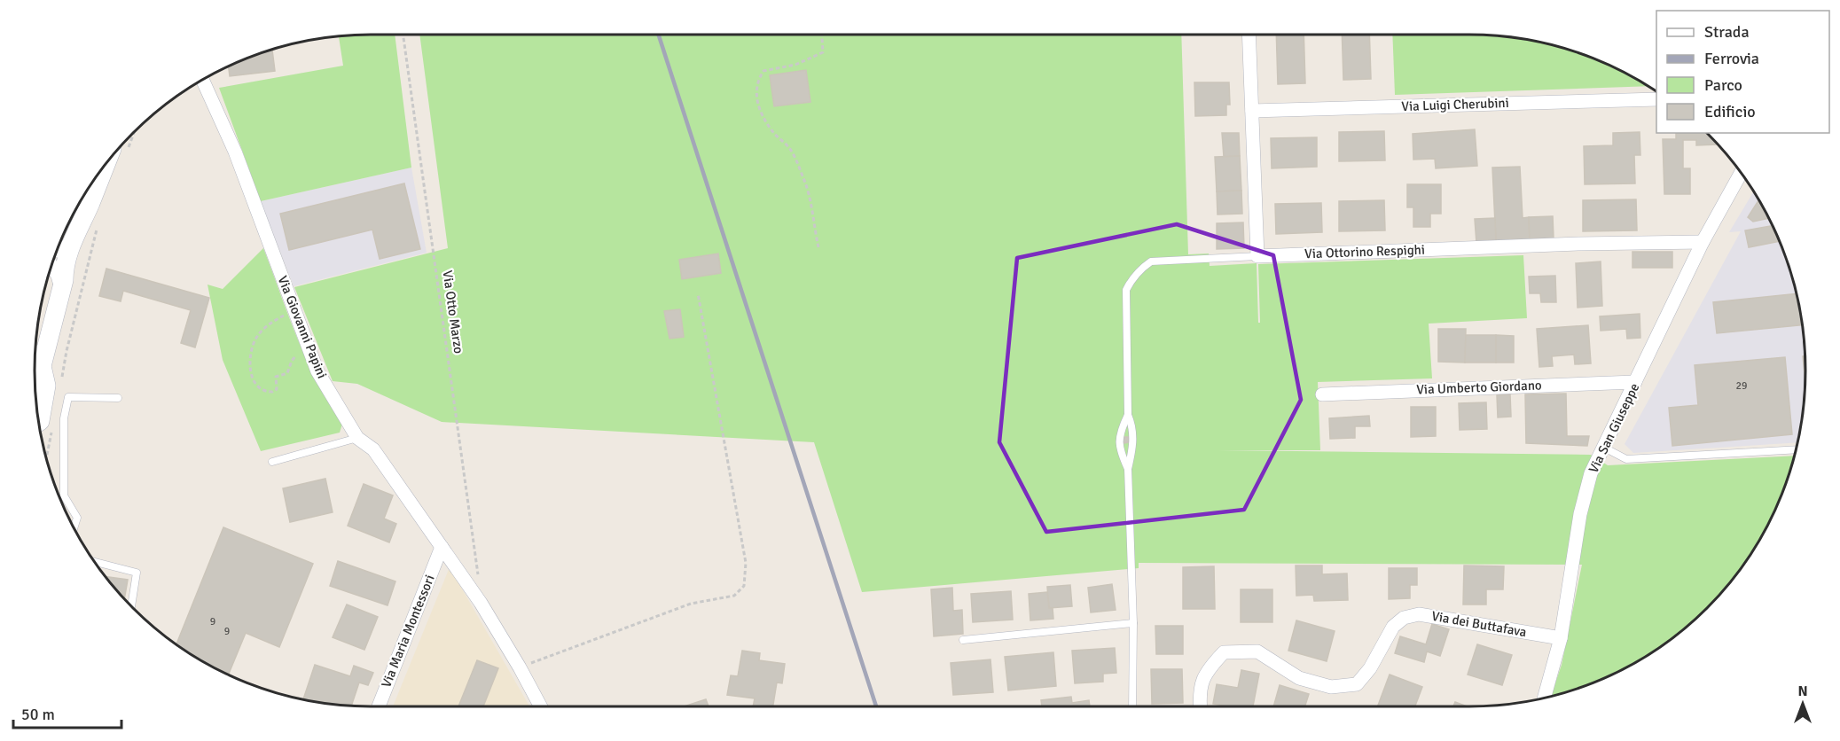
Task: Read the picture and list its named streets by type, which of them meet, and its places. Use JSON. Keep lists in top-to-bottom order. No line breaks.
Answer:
{"streets":{"street":["Via Luigi Cherubini","Via Ottorino Respighi","Via Giovanni Papini","Via Umberto Giordano","Via San Giuseppe","Via dei Buttafava","Via Maria Montessori"],"path":["Via Otto Marzo"]},"crossings":[["Via Ottorino Respighi","Via San Giuseppe"],["Via Giovanni Papini","Via Maria Montessori"],["Via Umberto Giordano","Via San Giuseppe"],["Via San Giuseppe","Via dei Buttafava"]],"house_numbers":["29","9","9"],"legend":["Strada","Ferrovia","Parco","Edificio"],"scale_bar":"50 m","north":"top"}
